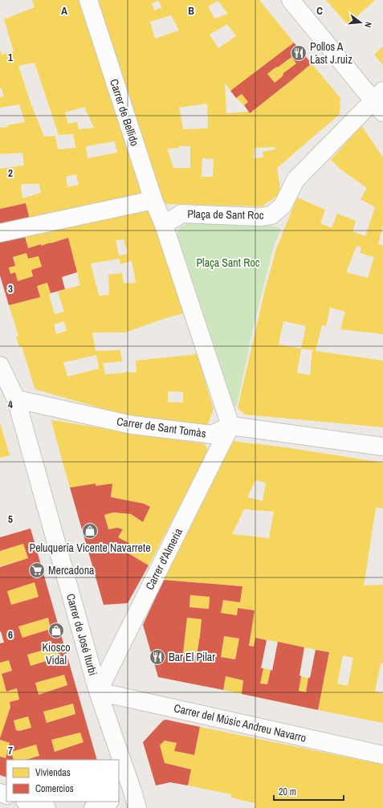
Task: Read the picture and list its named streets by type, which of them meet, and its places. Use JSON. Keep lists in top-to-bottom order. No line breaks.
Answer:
{"streets":{"street":["Carrer de Bellido","Plaça de Sant Roc","Carrer de Sant Tomàs","Carrer d'Almeria","Carrer de José Iturbi","Carrer del Músic Andreu Navarro"]},"crossings":[["Carrer de Bellido","Plaça de Sant Roc"],["Carrer de Sant Tomàs","Carrer d'Almeria"],["Carrer de Sant Tomàs","Carrer de José Iturbi"],["Carrer d'Almeria","Carrer de José Iturbi"],["Carrer d'Almeria","Carrer del Músic Andreu Navarro"],["Carrer de José Iturbi","Carrer del Músic Andreu Navarro"]],"parks":["Plaça Sant Roc"],"places":{"restaurant":["Pollos A L´ast J.ruiz","Bar El Pilar"],"shop":["Peluquería Vicente Navarrete","Kiosco Vidal"],"supermarket":["Mercadona"]},"legend":["Viviendas","Comercios"],"scale_bar":"20 m","north":"right","grid":{"columns":["A","B","C"],"rows":["1","2","3","4","5","6","7"]}}
